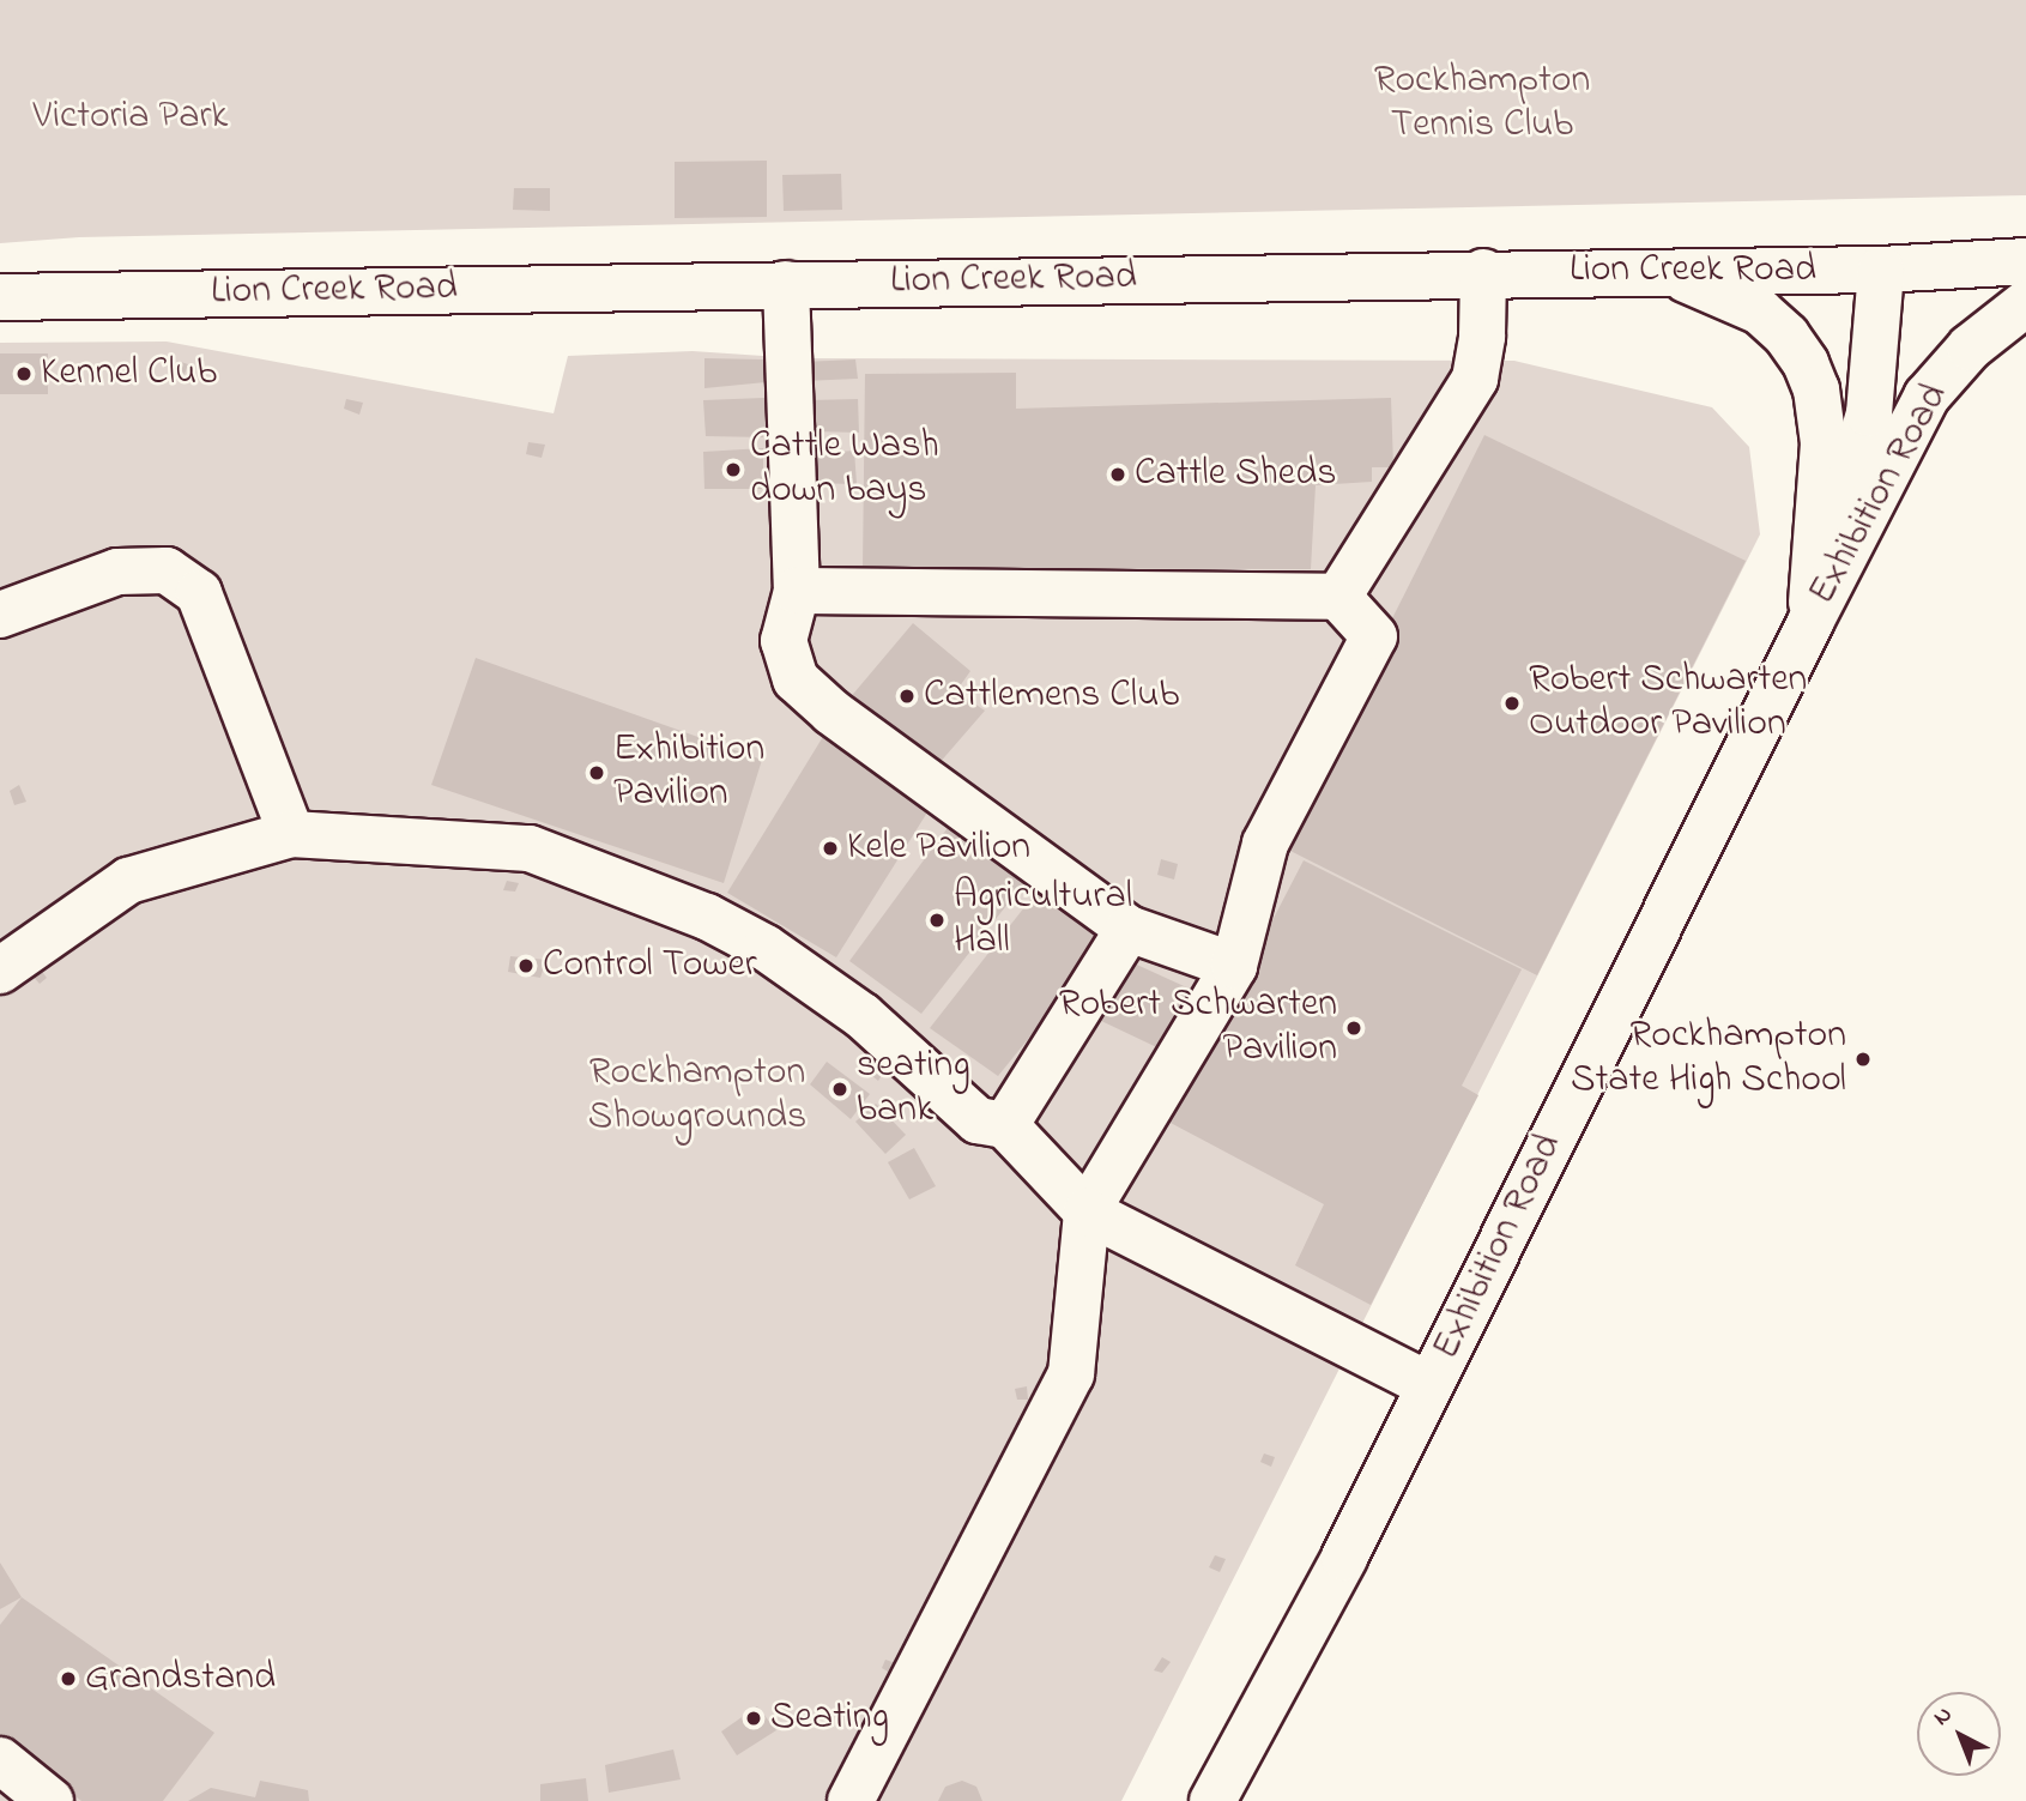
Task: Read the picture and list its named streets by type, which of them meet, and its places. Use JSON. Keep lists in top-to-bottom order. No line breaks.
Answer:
{"streets":{"street":["Lion Creek Road","Exhibition Road"]},"crossings":[["Lion Creek Road","Exhibition Road"]],"parks":["Rockhampton Tennis Club","Victoria Park","Rockhampton Showgrounds"],"places":["Kennel Club","Cattle Wash down bays","Cattle Sheds","Cattlemens Club","Robert Schwarten Outdoor Pavilion","Exhibition Pavilion","Kele Pavilion","Agricultural Hall","Control Tower","Robert Schwarten Pavilion","Rockhampton State High School","seating bank","Grandstand","Seating"],"north":"top left"}
